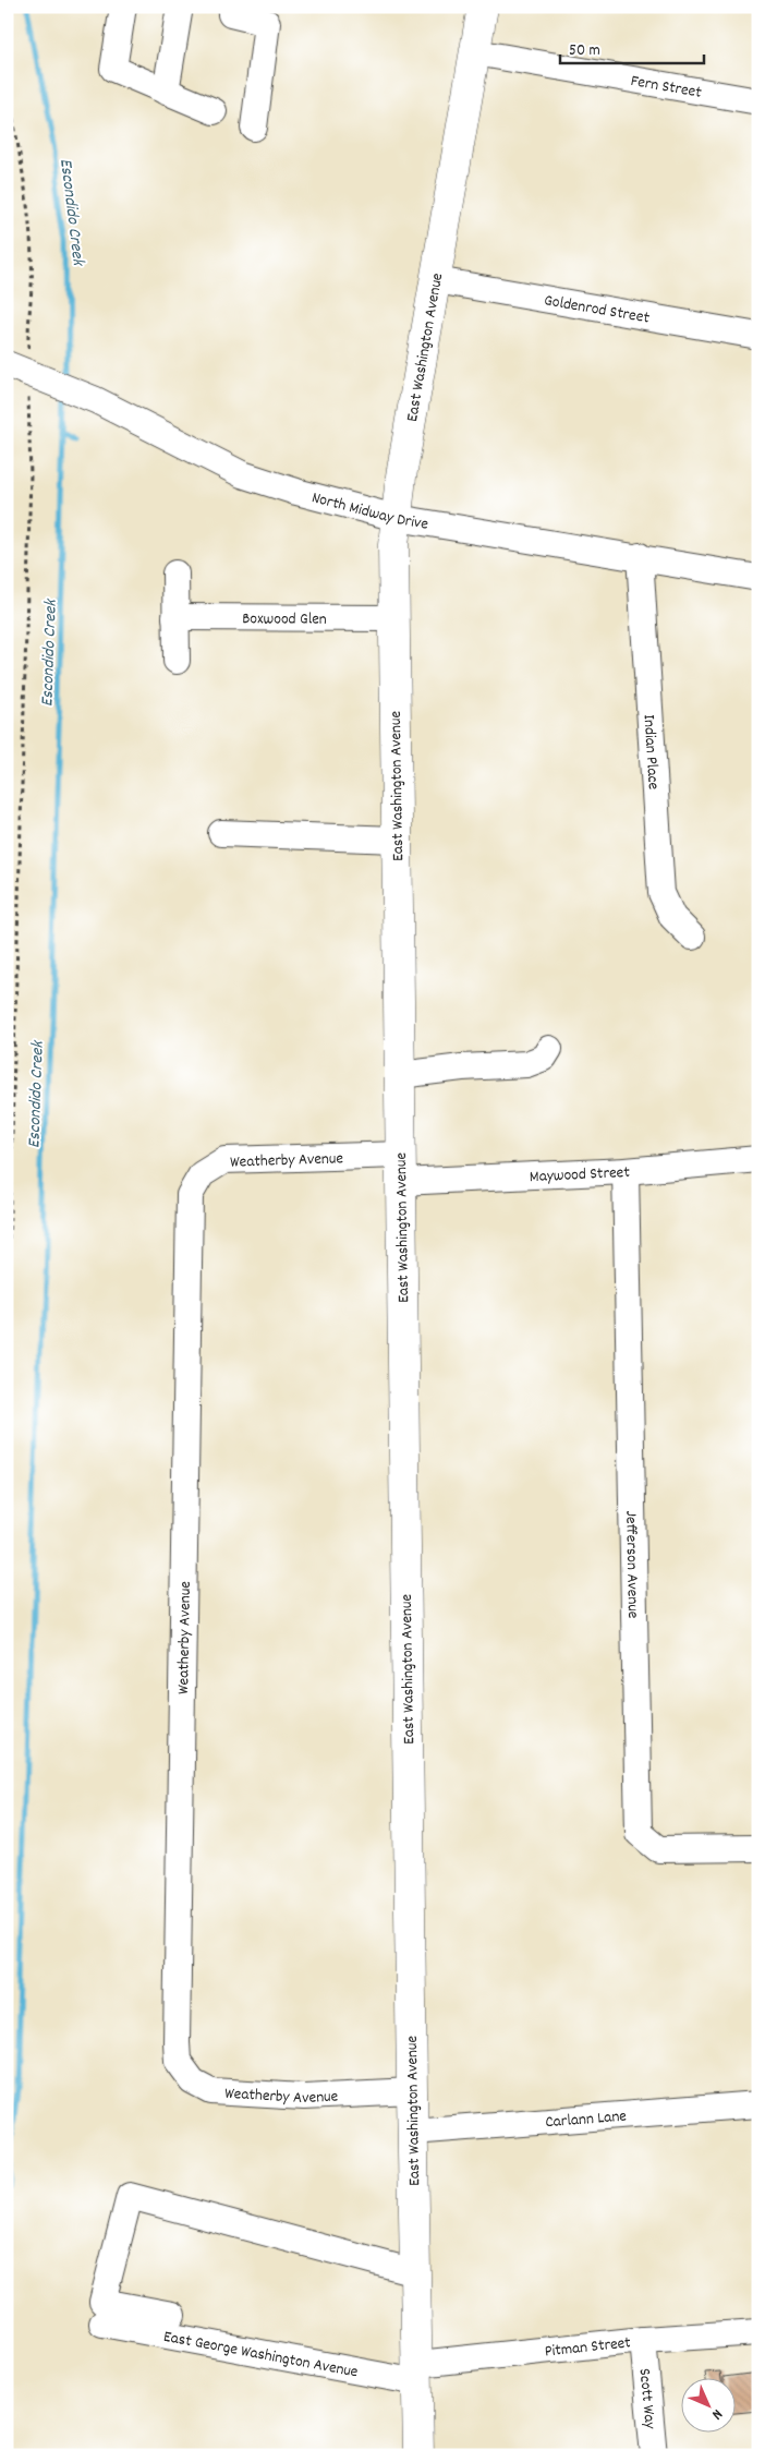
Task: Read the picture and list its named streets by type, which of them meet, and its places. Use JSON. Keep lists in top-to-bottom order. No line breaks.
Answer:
{"streets":{"main road":["East Washington Avenue"],"street":["Fern Street","Goldenrod Street","North Midway Drive","Boxwood Glen","Indian Place","Weatherby Avenue","Maywood Street","Jefferson Avenue","Carlann Lane","Pitman Street","East George Washington Avenue","Scott Way"]},"crossings":[["Fern Street","East Washington Avenue"],["Goldenrod Street","East Washington Avenue"],["East Washington Avenue","North Midway Drive"],["East Washington Avenue","Boxwood Glen"],["East Washington Avenue","Weatherby Avenue"],["East Washington Avenue","Maywood Street"],["East Washington Avenue","Carlann Lane"],["East Washington Avenue","Pitman Street"],["East Washington Avenue","East George Washington Avenue"],["North Midway Drive","Indian Place"],["Weatherby Avenue","Maywood Street"],["Maywood Street","Jefferson Avenue"],["Pitman Street","East George Washington Avenue"],["Pitman Street","Scott Way"]],"water":["Escondido Creek"],"scale_bar":"50 m","north":"bottom right"}
